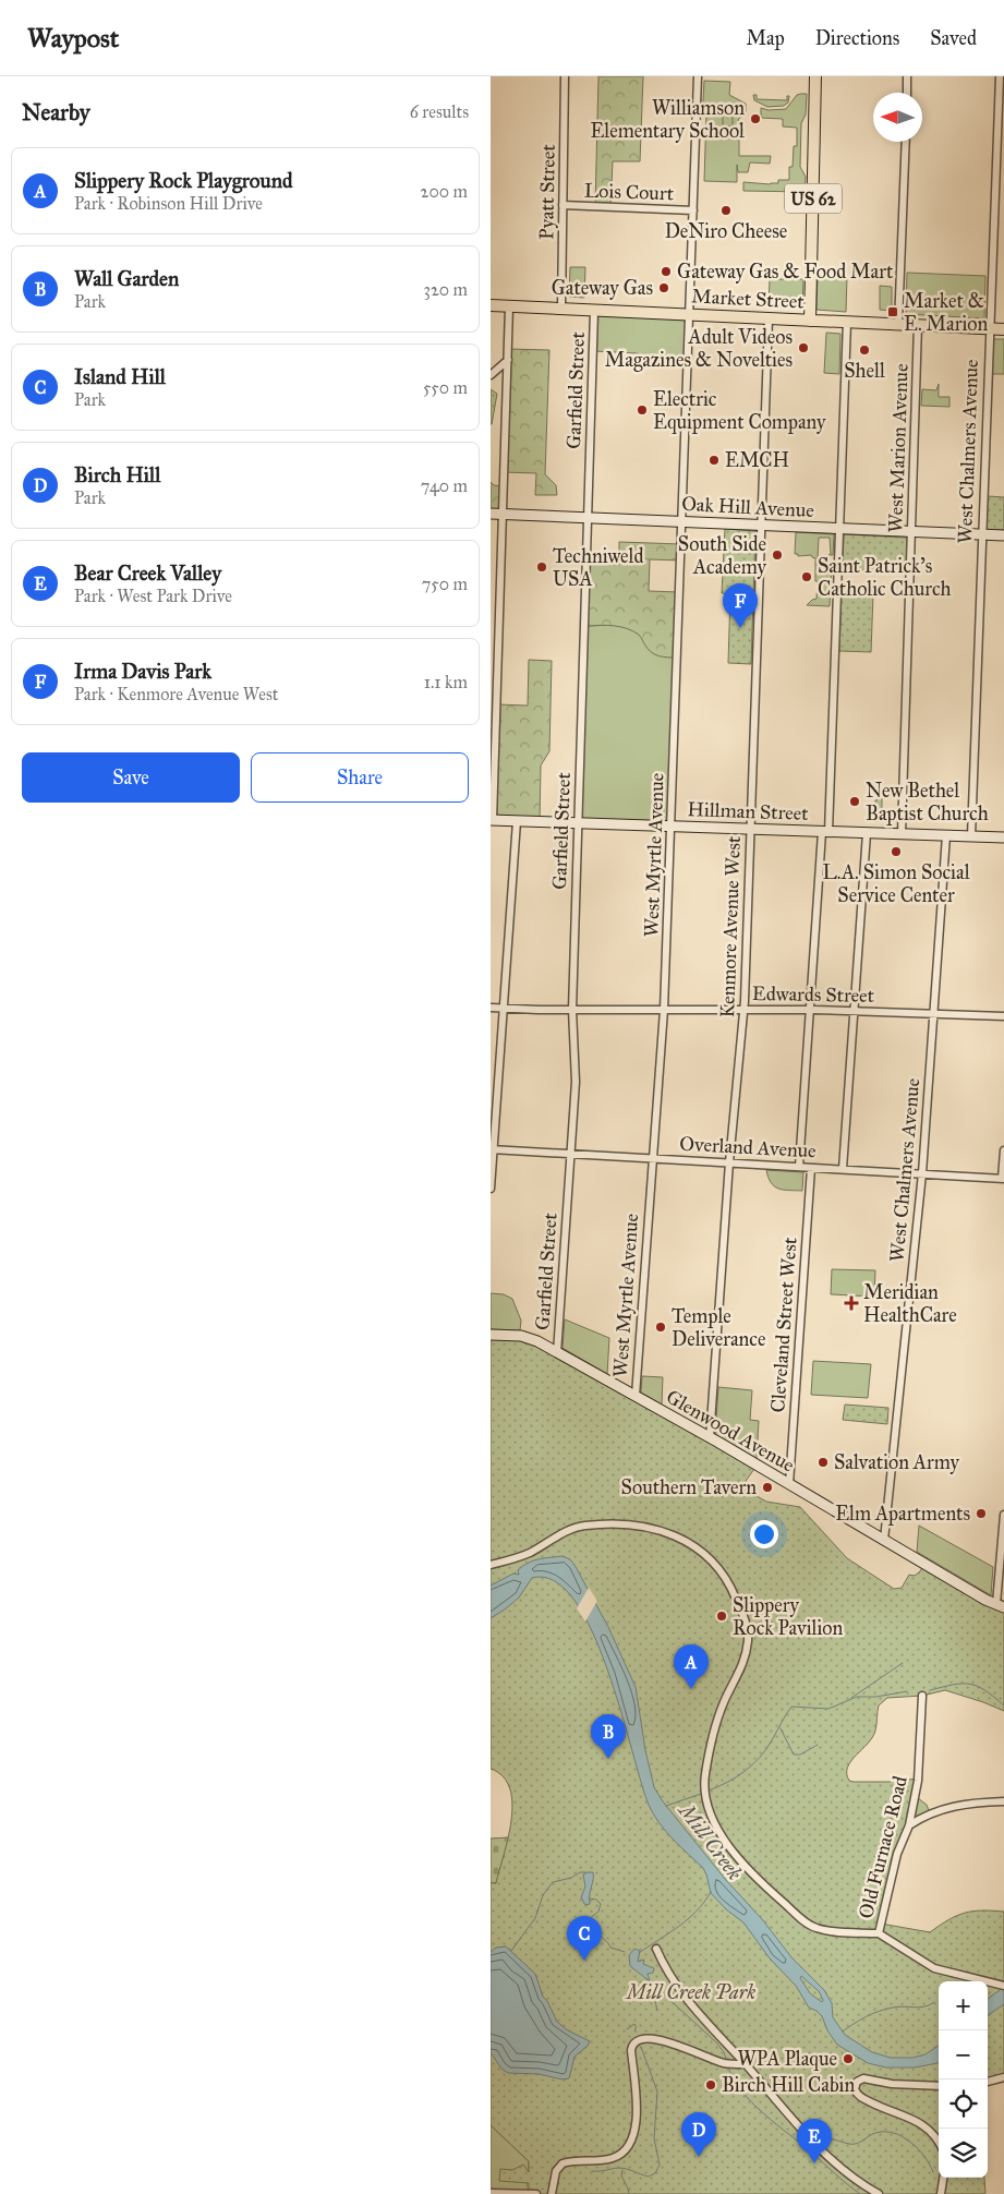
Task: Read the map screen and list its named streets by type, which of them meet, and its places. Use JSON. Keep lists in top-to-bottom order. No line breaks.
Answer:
{"streets":{"main road":["US 62","Market Street"],"street":["Pyatt Street","Lois Court","Garfield Street","West Marion Avenue","West Chalmers Avenue","Oak Hill Avenue","Hillman Street","West Myrtle Avenue","Kenmore Avenue West","Edwards Street","Overland Avenue","Cleveland Street West","Glenwood Avenue","Old Furnace Road"]},"crossings":[["Pyatt Street","Lois Court"],["Pyatt Street","Market Street"],["Lois Court","West Myrtle Avenue"],["US 62","Market Street"],["Market Street","Garfield Street"],["Market Street","West Marion Avenue"],["Market Street","West Chalmers Avenue"],["Market Street","West Myrtle Avenue"],["Market Street","Kenmore Avenue West"],["Garfield Street","Oak Hill Avenue"],["Garfield Street","Hillman Street"],["Garfield Street","Edwards Street"],["Garfield Street","Overland Avenue"],["Garfield Street","Glenwood Avenue"],["West Marion Avenue","Oak Hill Avenue"],["West Marion Avenue","Hillman Street"],["West Chalmers Avenue","Oak Hill Avenue"],["West Chalmers Avenue","Hillman Street"],["West Chalmers Avenue","Edwards Street"],["West Chalmers Avenue","Overland Avenue"],["West Chalmers Avenue","Glenwood Avenue"],["Oak Hill Avenue","West Myrtle Avenue"],["Oak Hill Avenue","Kenmore Avenue West"],["Hillman Street","West Myrtle Avenue"],["Hillman Street","Kenmore Avenue West"],["West Myrtle Avenue","Edwards Street"],["West Myrtle Avenue","Overland Avenue"],["West Myrtle Avenue","Glenwood Avenue"],["Kenmore Avenue West","Edwards Street"],["Kenmore Avenue West","Overland Avenue"],["Kenmore Avenue West","Glenwood Avenue"],["Overland Avenue","Cleveland Street West"],["Cleveland Street West","Glenwood Avenue"]],"water":["Mill Creek"],"parks":["Mill Creek Park"],"places":{"other":["Williamson Elementary School","DeNiro Cheese","Gateway Gas & Food Mart","Gateway Gas","Adult Videos Magazines & Novelties","Shell","Electric Equipment Company","EMCH","South Side Academy","Techniweld USA","Saint Patrick's Catholic Church","New Bethel Baptist Church","L.A. Simon Social Service Center","Temple Deliverance","Salvation Army","Southern Tavern","Elm Apartments","Slippery Rock Pavilion","WPA Plaque","Birch Hill Cabin"],"transit":["Market & E. Marion"],"health":["Meridian HealthCare"]},"north":"left","page":{"header":"Waypost","nav":["Map","Directions","Saved"],"heading":["Nearby","6 results"],"list":[{"mark":"A","name":"Slippery Rock Playground","note":"Park · Robinson Hill Drive","value":"200 m"},{"mark":"B","name":"Wall Garden","note":"Park","value":"320 m"},{"mark":"C","name":"Island Hill","note":"Park","value":"550 m"},{"mark":"D","name":"Birch Hill","note":"Park","value":"740 m"},{"mark":"E","name":"Bear Creek Valley","note":"Park · West Park Drive","value":"750 m"},{"mark":"F","name":"Irma Davis Park","note":"Park · Kenmore Avenue West","value":"1.1 km"}],"pins":["F","A","B","C","D","E"],"buttons":["Save","Share"],"map_buttons":["+","−"]}}
